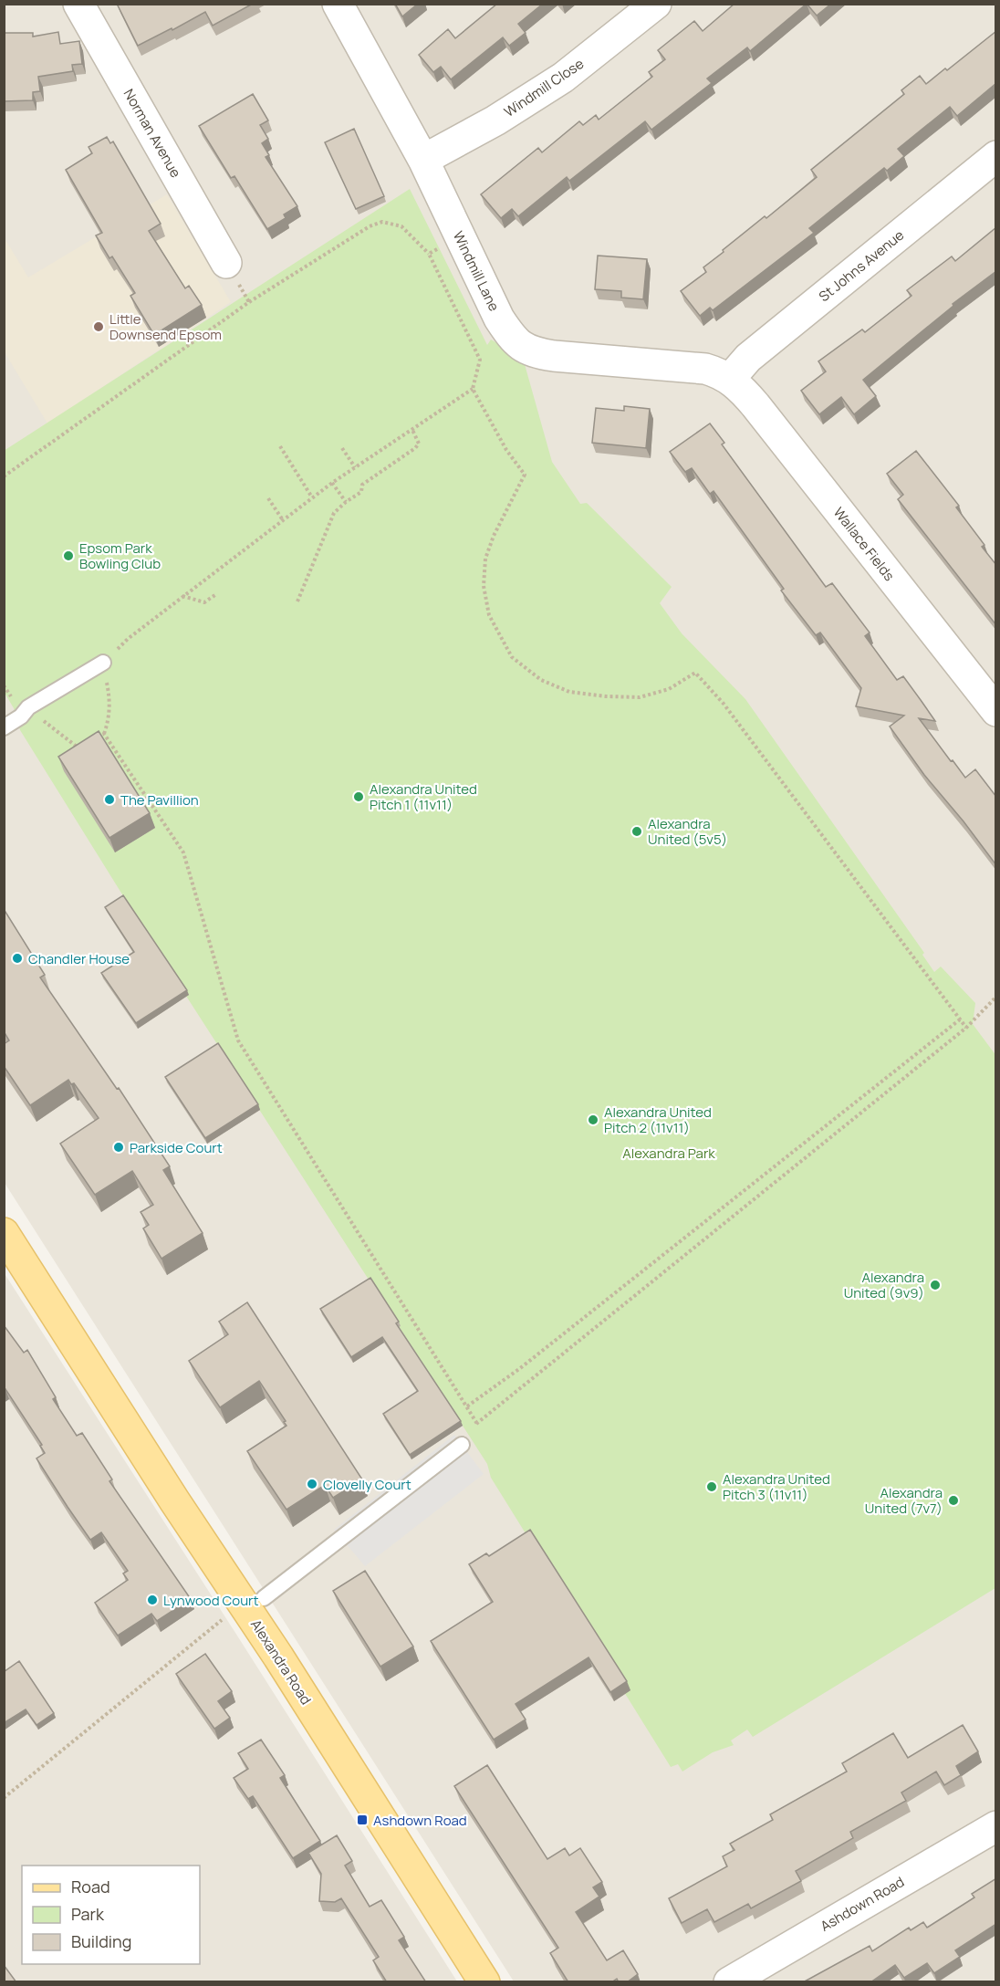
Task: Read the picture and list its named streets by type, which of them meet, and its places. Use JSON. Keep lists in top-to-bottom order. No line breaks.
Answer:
{"streets":{"main road":["Alexandra Road"],"street":["Windmill Close","Norman Avenue","St Johns Avenue","Windmill Lane","Wallace Fields","Ashdown Road"]},"crossings":[["Windmill Close","Windmill Lane"],["St Johns Avenue","Windmill Lane"],["St Johns Avenue","Wallace Fields"],["Windmill Lane","Wallace Fields"]],"parks":["Alexandra Park"],"places":{"other":["Little Downsend Epsom","Epsom Park Bowling Club","Alexandra United Pitch 1 (11v11)","The Pavillion","Alexandra United (5v5)","Chandler House","Alexandra United Pitch 2 (11v11)","Parkside Court","Alexandra United (9v9)","Clovelly Court","Alexandra United Pitch 3 (11v11)","Alexandra United (7v7)","Lynwood Court"],"transit":["Ashdown Road"]},"legend":["Road","Park","Building"]}
